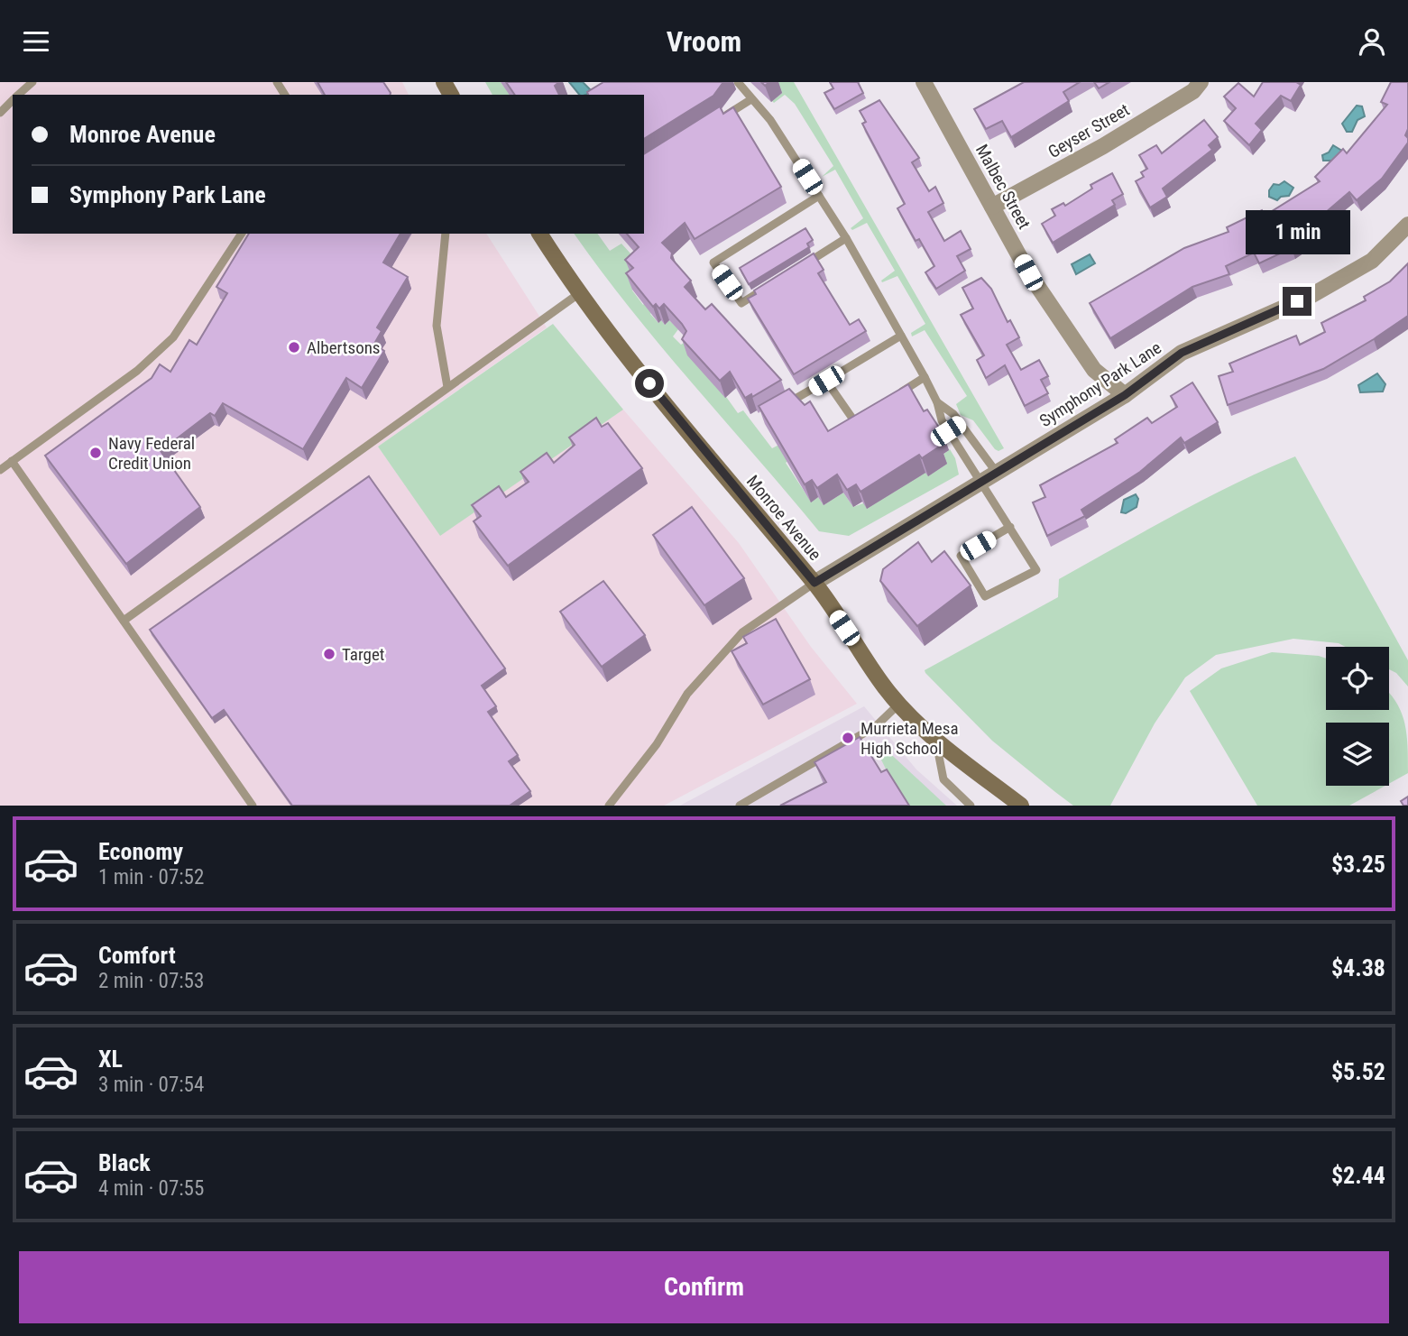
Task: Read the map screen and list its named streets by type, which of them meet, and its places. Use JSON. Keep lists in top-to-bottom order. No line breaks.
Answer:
{"streets":{"street":["Geyser Street","Malbec Street","Symphony Park Lane","Monroe Avenue"]},"crossings":[["Geyser Street","Malbec Street"],["Malbec Street","Symphony Park Lane"],["Symphony Park Lane","Monroe Avenue"]],"places":["Albertsons","Navy Federal Credit Union","Target","Murrieta Mesa High School"],"page":{"header":"Vroom","banner":["Monroe Avenue","Symphony Park Lane"],"bubble":"1 min","list":[{"name":"Economy","note":"1 min · 07:52","value":"$3.25"},{"name":"Comfort","note":"2 min · 07:53","value":"$4.38"},{"name":"XL","note":"3 min · 07:54","value":"$5.52"},{"name":"Black","note":"4 min · 07:55","value":"$2.44"}],"buttons":"Confirm"}}
